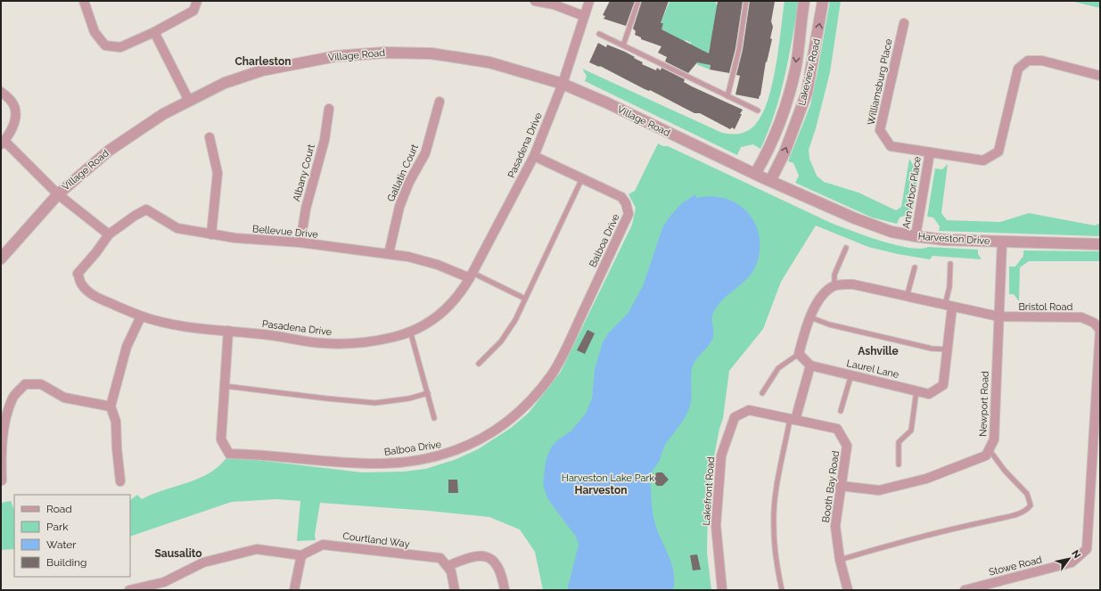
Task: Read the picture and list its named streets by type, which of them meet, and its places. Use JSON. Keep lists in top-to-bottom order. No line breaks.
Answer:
{"streets":{"street":["Village Road","Lakeview Road","Williamsburg Place","Pasadena Drive","Albany Court","Gallatin Court","Ann Arbor Place","Bellevue Drive","Harveston Drive","Balboa Drive","Bristol Road","Laurel Lane","Newport Road","Booth Bay Road","Lakefront Road","Courtland Way","Stowe Road"]},"crossings":[["Village Road","Lakeview Road"],["Village Road","Pasadena Drive"],["Village Road","Harveston Drive"],["Lakeview Road","Harveston Drive"],["Williamsburg Place","Ann Arbor Place"],["Pasadena Drive","Bellevue Drive"],["Pasadena Drive","Balboa Drive"],["Albany Court","Bellevue Drive"],["Gallatin Court","Bellevue Drive"],["Ann Arbor Place","Harveston Drive"],["Harveston Drive","Newport Road"],["Bristol Road","Newport Road"],["Bristol Road","Stowe Road"],["Newport Road","Booth Bay Road"],["Booth Bay Road","Lakefront Road"]],"districts":["Charleston","Ashville","Harveston","Sausalito"],"parks":["Harveston Lake Park"],"legend":["Road","Park","Water","Building"],"north":"top right"}
